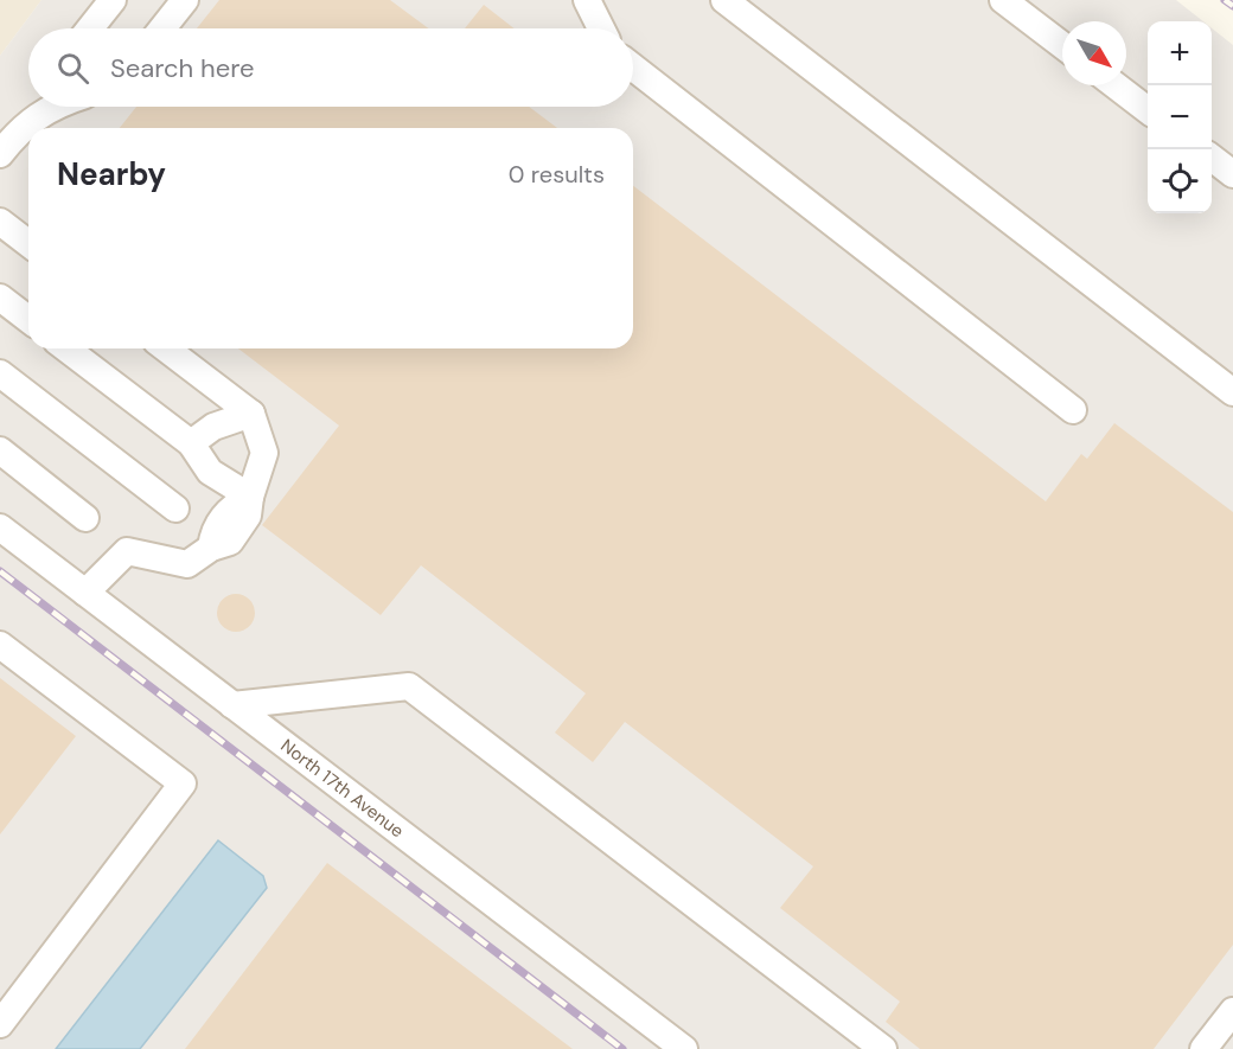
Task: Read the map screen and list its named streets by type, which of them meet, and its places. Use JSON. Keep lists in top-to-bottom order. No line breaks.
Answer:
{"streets":{"street":["North 17th Avenue"]},"north":"bottom right","page":{"map_buttons":["+","−"],"search":"Search here","heading":["Nearby","0 results"]}}
